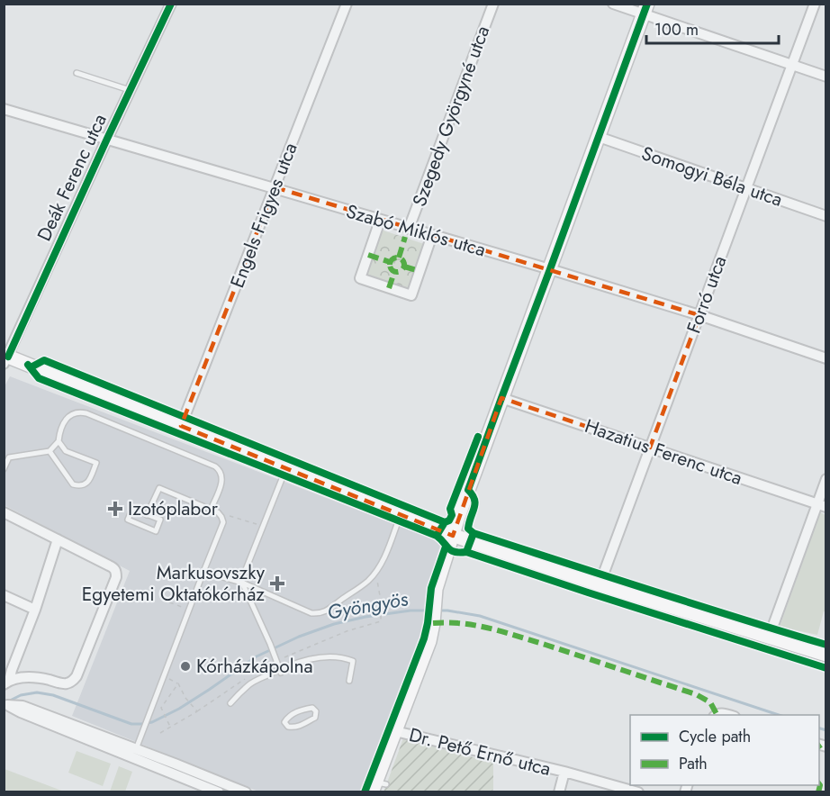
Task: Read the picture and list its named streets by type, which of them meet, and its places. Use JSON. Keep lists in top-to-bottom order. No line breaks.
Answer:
{"streets":{"street":["Szegedy Györgyné utca","Somogyi Béla utca","Deák Ferenc utca","Engels Frigyes utca","Szabó Miklós utca","Forró utca","Hazatius Ferenc utca","Dr. Pető Ernő utca"]},"crossings":[["Szegedy Györgyné utca","Szabó Miklós utca"],["Somogyi Béla utca","Forró utca"],["Deák Ferenc utca","Szabó Miklós utca"],["Engels Frigyes utca","Szabó Miklós utca"],["Szabó Miklós utca","Forró utca"],["Forró utca","Hazatius Ferenc utca"]],"water":["Gyöngyös"],"places":{"health":["Izotóplabor","Markusovszky Egyetemi Oktatókórház"],"other":["Kórházkápolna"]},"legend":["Cycle path","Path"],"scale_bar":"100 m"}
